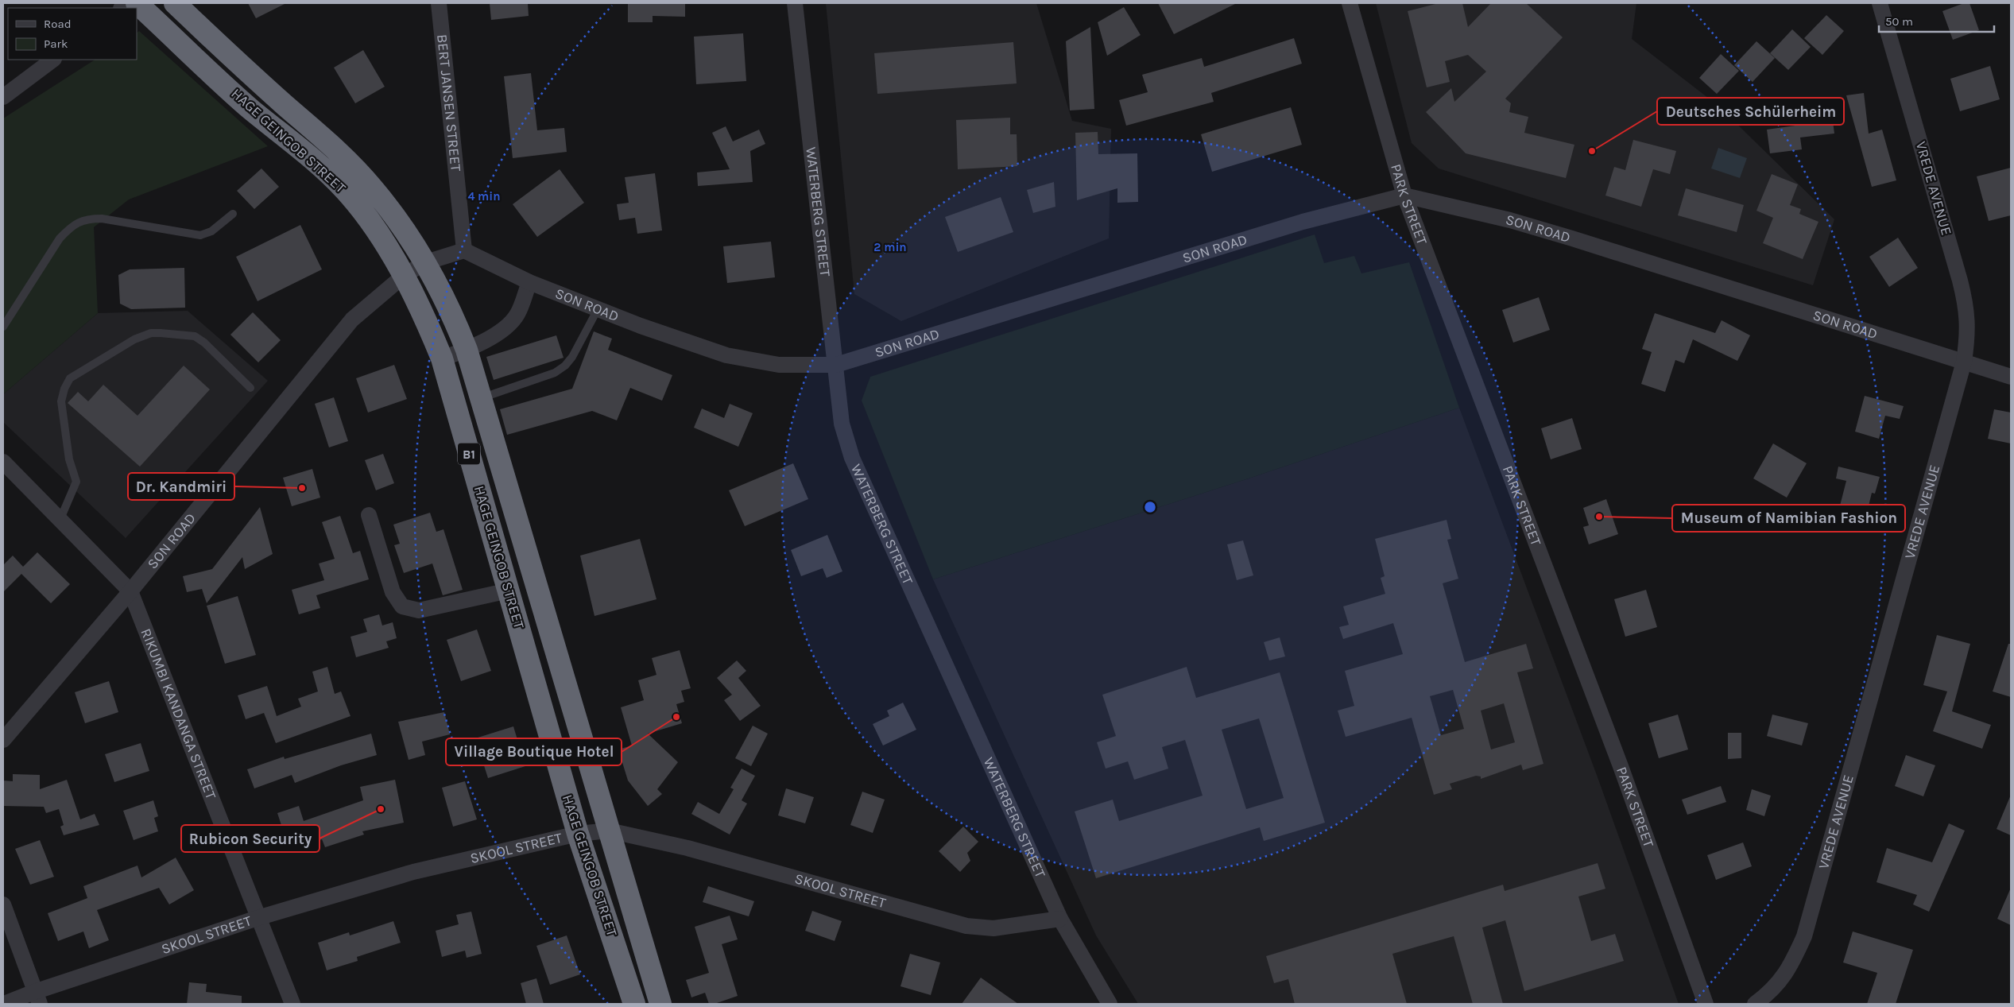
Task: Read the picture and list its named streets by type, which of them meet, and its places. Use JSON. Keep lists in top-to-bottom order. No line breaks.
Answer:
{"streets":{"highway":["HAGE GEINGOB STREET","B1"],"street":["BERT JANSEN STREET","VREDE AVENUE","PARK STREET","WATERBERG STREET","SON ROAD","RIKUMBI KANDANGA STREET","SKOOL STREET"]},"crossings":[["BERT JANSEN STREET","SON ROAD"],["HAGE GEINGOB STREET","SON ROAD"],["HAGE GEINGOB STREET","SKOOL STREET"],["VREDE AVENUE","SON ROAD"],["PARK STREET","SON ROAD"],["WATERBERG STREET","SON ROAD"],["WATERBERG STREET","SKOOL STREET"],["SON ROAD","RIKUMBI KANDANGA STREET"],["RIKUMBI KANDANGA STREET","SKOOL STREET"]],"places":["Deutsches Schülerheim","Dr. Kandmiri","Museum of Namibian Fashion","Village Boutique Hotel","Rubicon Security"],"legend":["Road","Park"],"scale_bar":"50 m","rings":["4 min","2 min"]}
